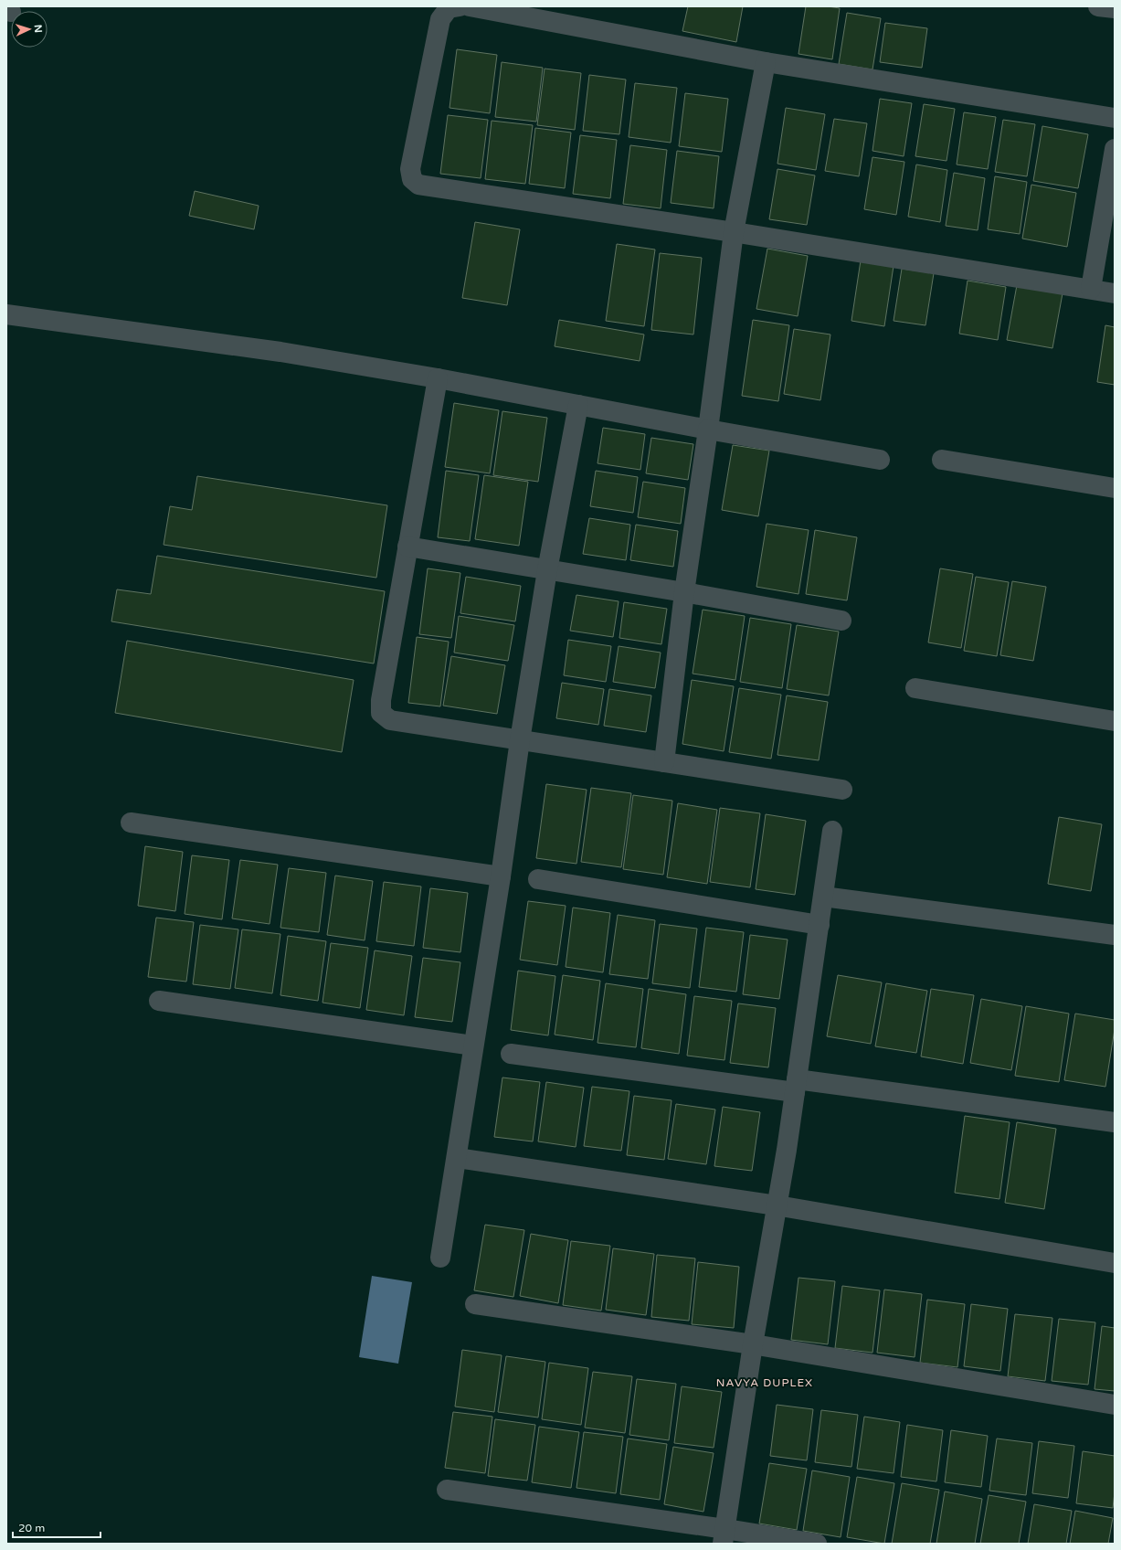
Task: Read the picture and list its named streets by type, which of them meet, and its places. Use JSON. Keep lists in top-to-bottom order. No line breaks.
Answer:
{"districts":["NAVYA DUPLEX"],"scale_bar":"20 m","north":"right"}
